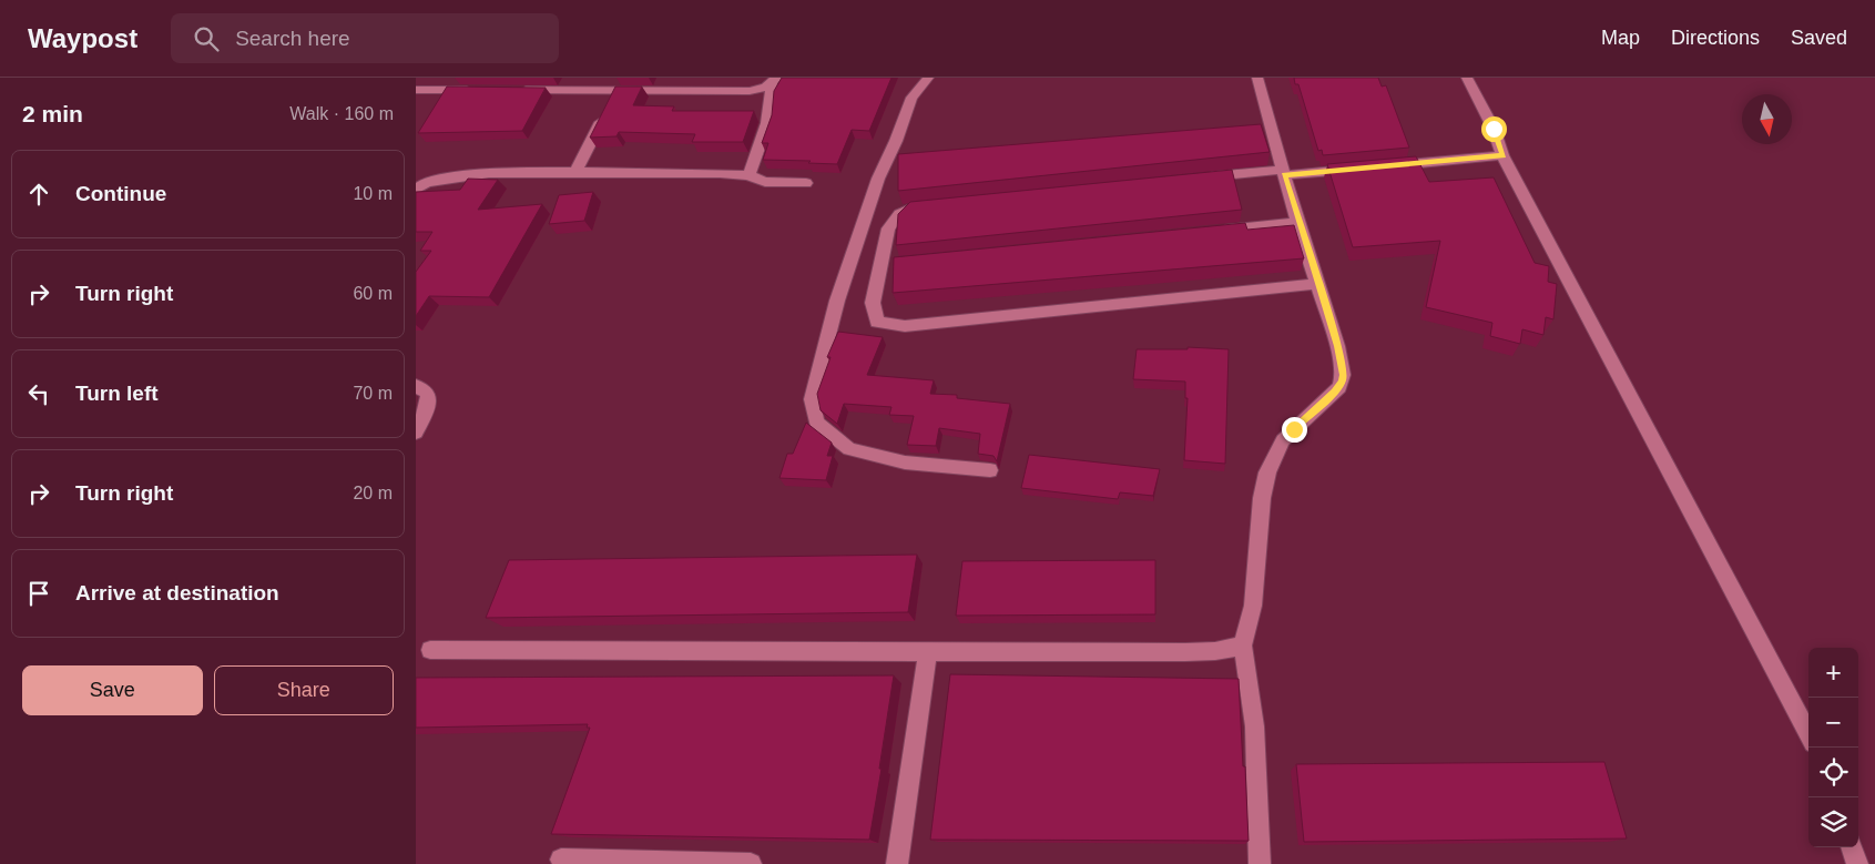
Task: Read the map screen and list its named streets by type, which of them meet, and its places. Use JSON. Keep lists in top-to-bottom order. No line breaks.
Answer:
{"north":"bottom","page":{"header":"Waypost","search":"Search here","nav":["Map","Directions","Saved"],"heading":["2 min","Walk · 160 m"],"list":[["Continue","10 m"],["Turn right","60 m"],["Turn left","70 m"],["Turn right","20 m"],"Arrive at destination"],"map_buttons":["+","−"],"buttons":["Save","Share"]}}
